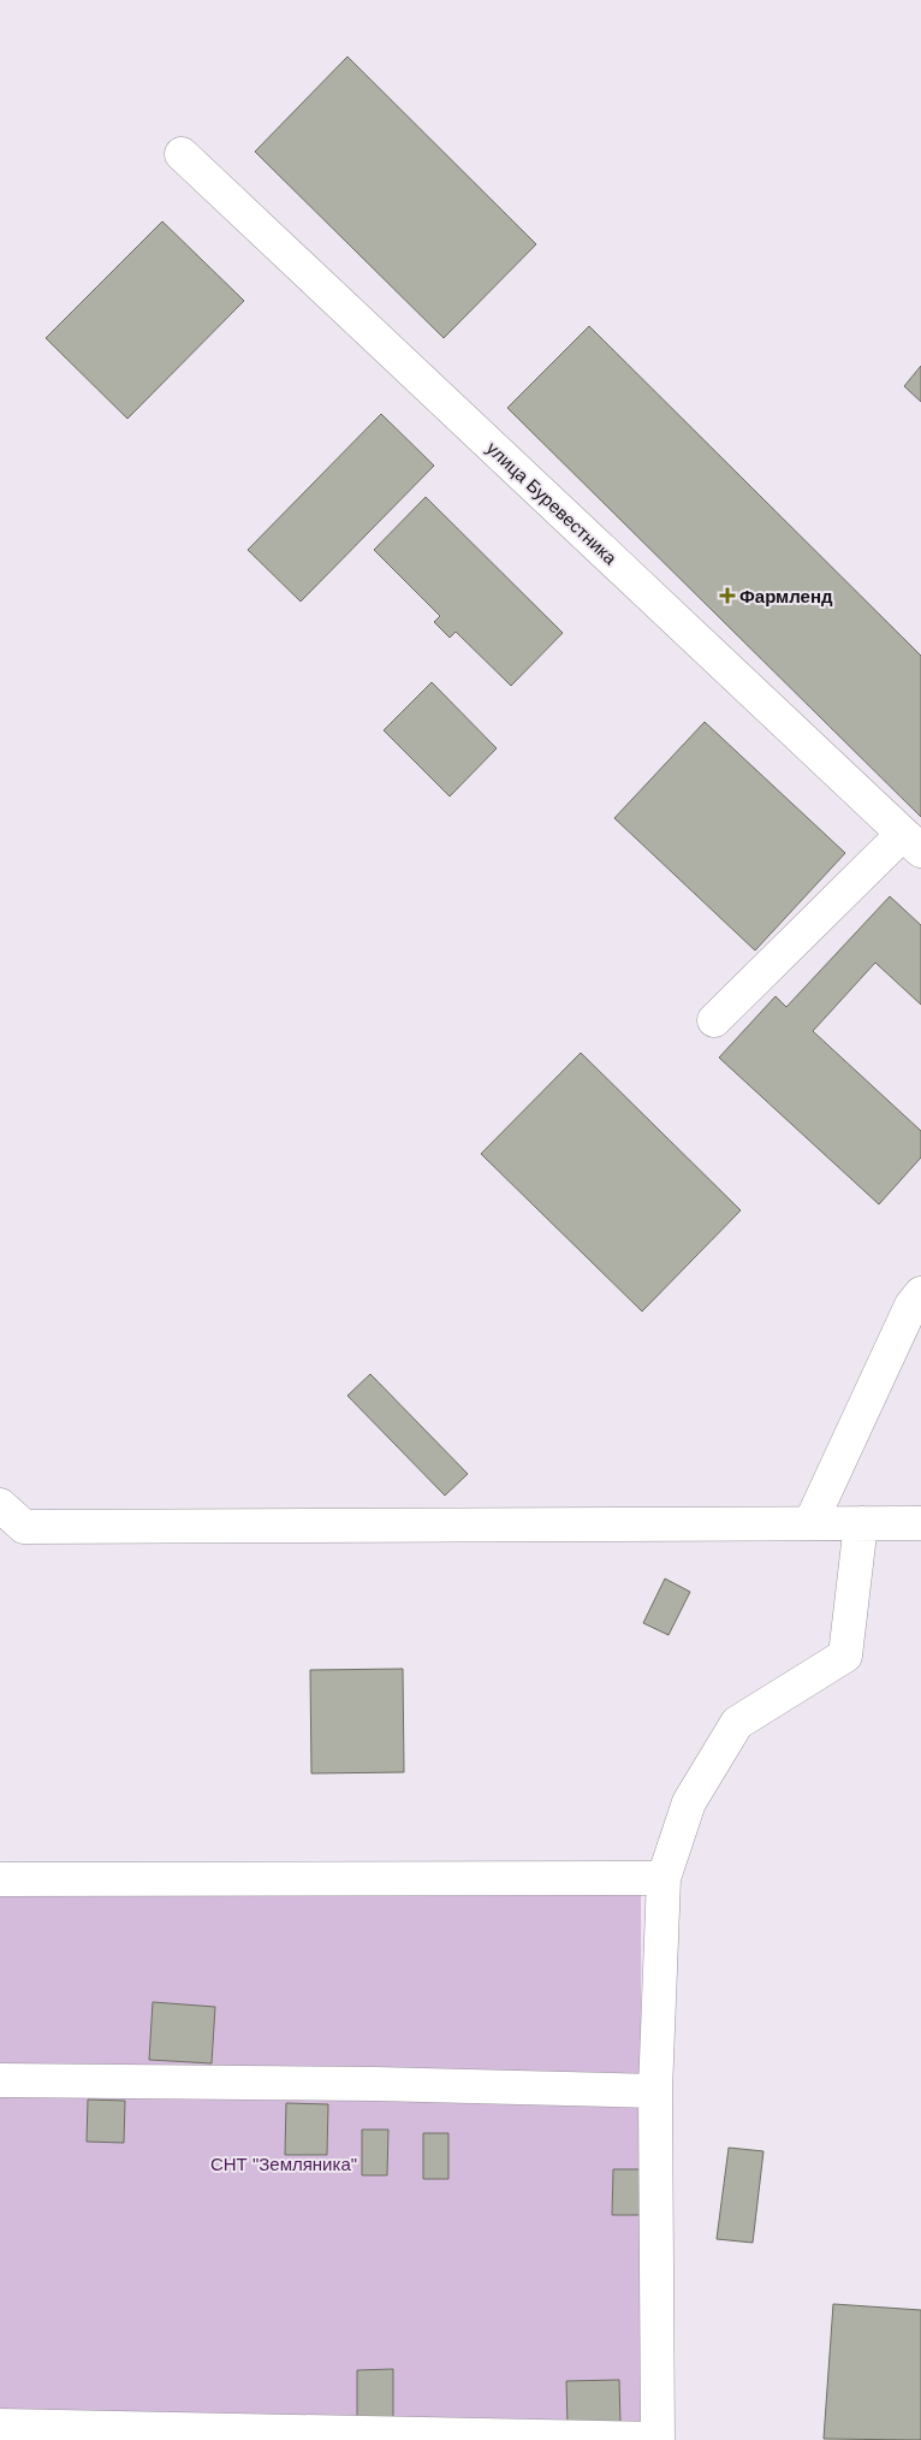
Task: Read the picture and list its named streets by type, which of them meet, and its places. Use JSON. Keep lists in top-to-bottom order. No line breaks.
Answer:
{"streets":{"street":["улица Буревестника"]},"parks":["СНТ \"Земляника\""],"places":{"health":["Фармленд"]}}
